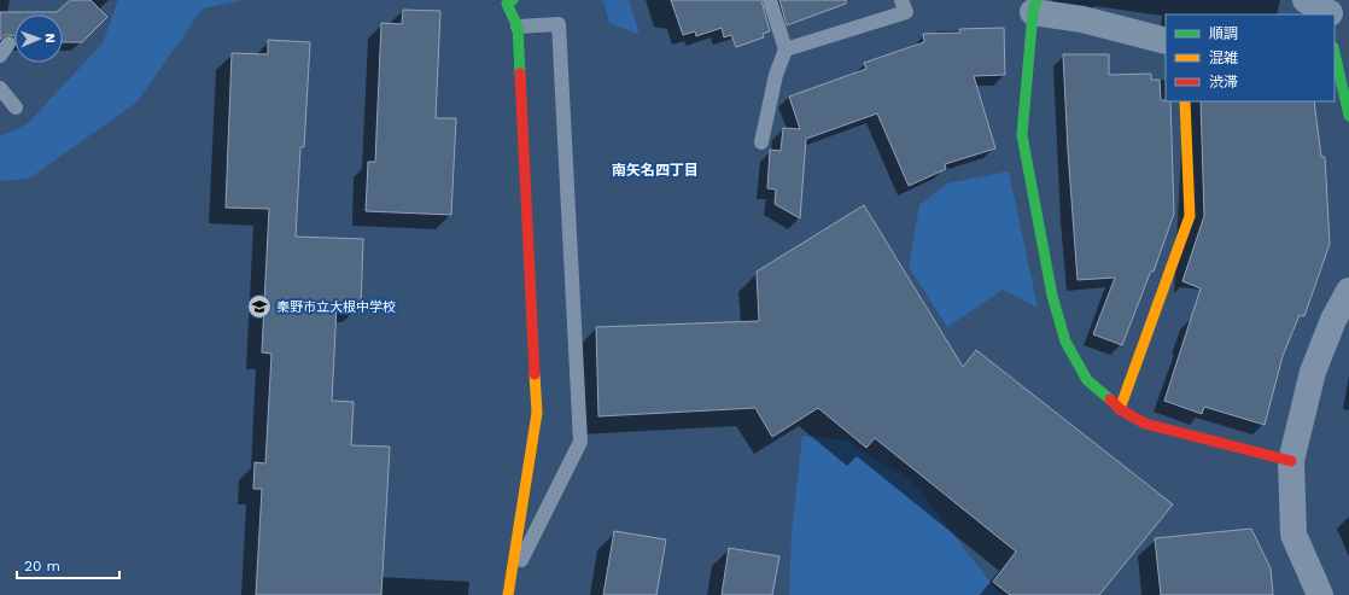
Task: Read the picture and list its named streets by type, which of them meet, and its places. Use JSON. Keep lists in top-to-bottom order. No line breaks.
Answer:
{"districts":["南矢名四丁目"],"places":{"school or university":["秦野市立大根中学校"]},"legend":["順調","混雑","渋滞"],"scale_bar":"20 m","north":"right"}
